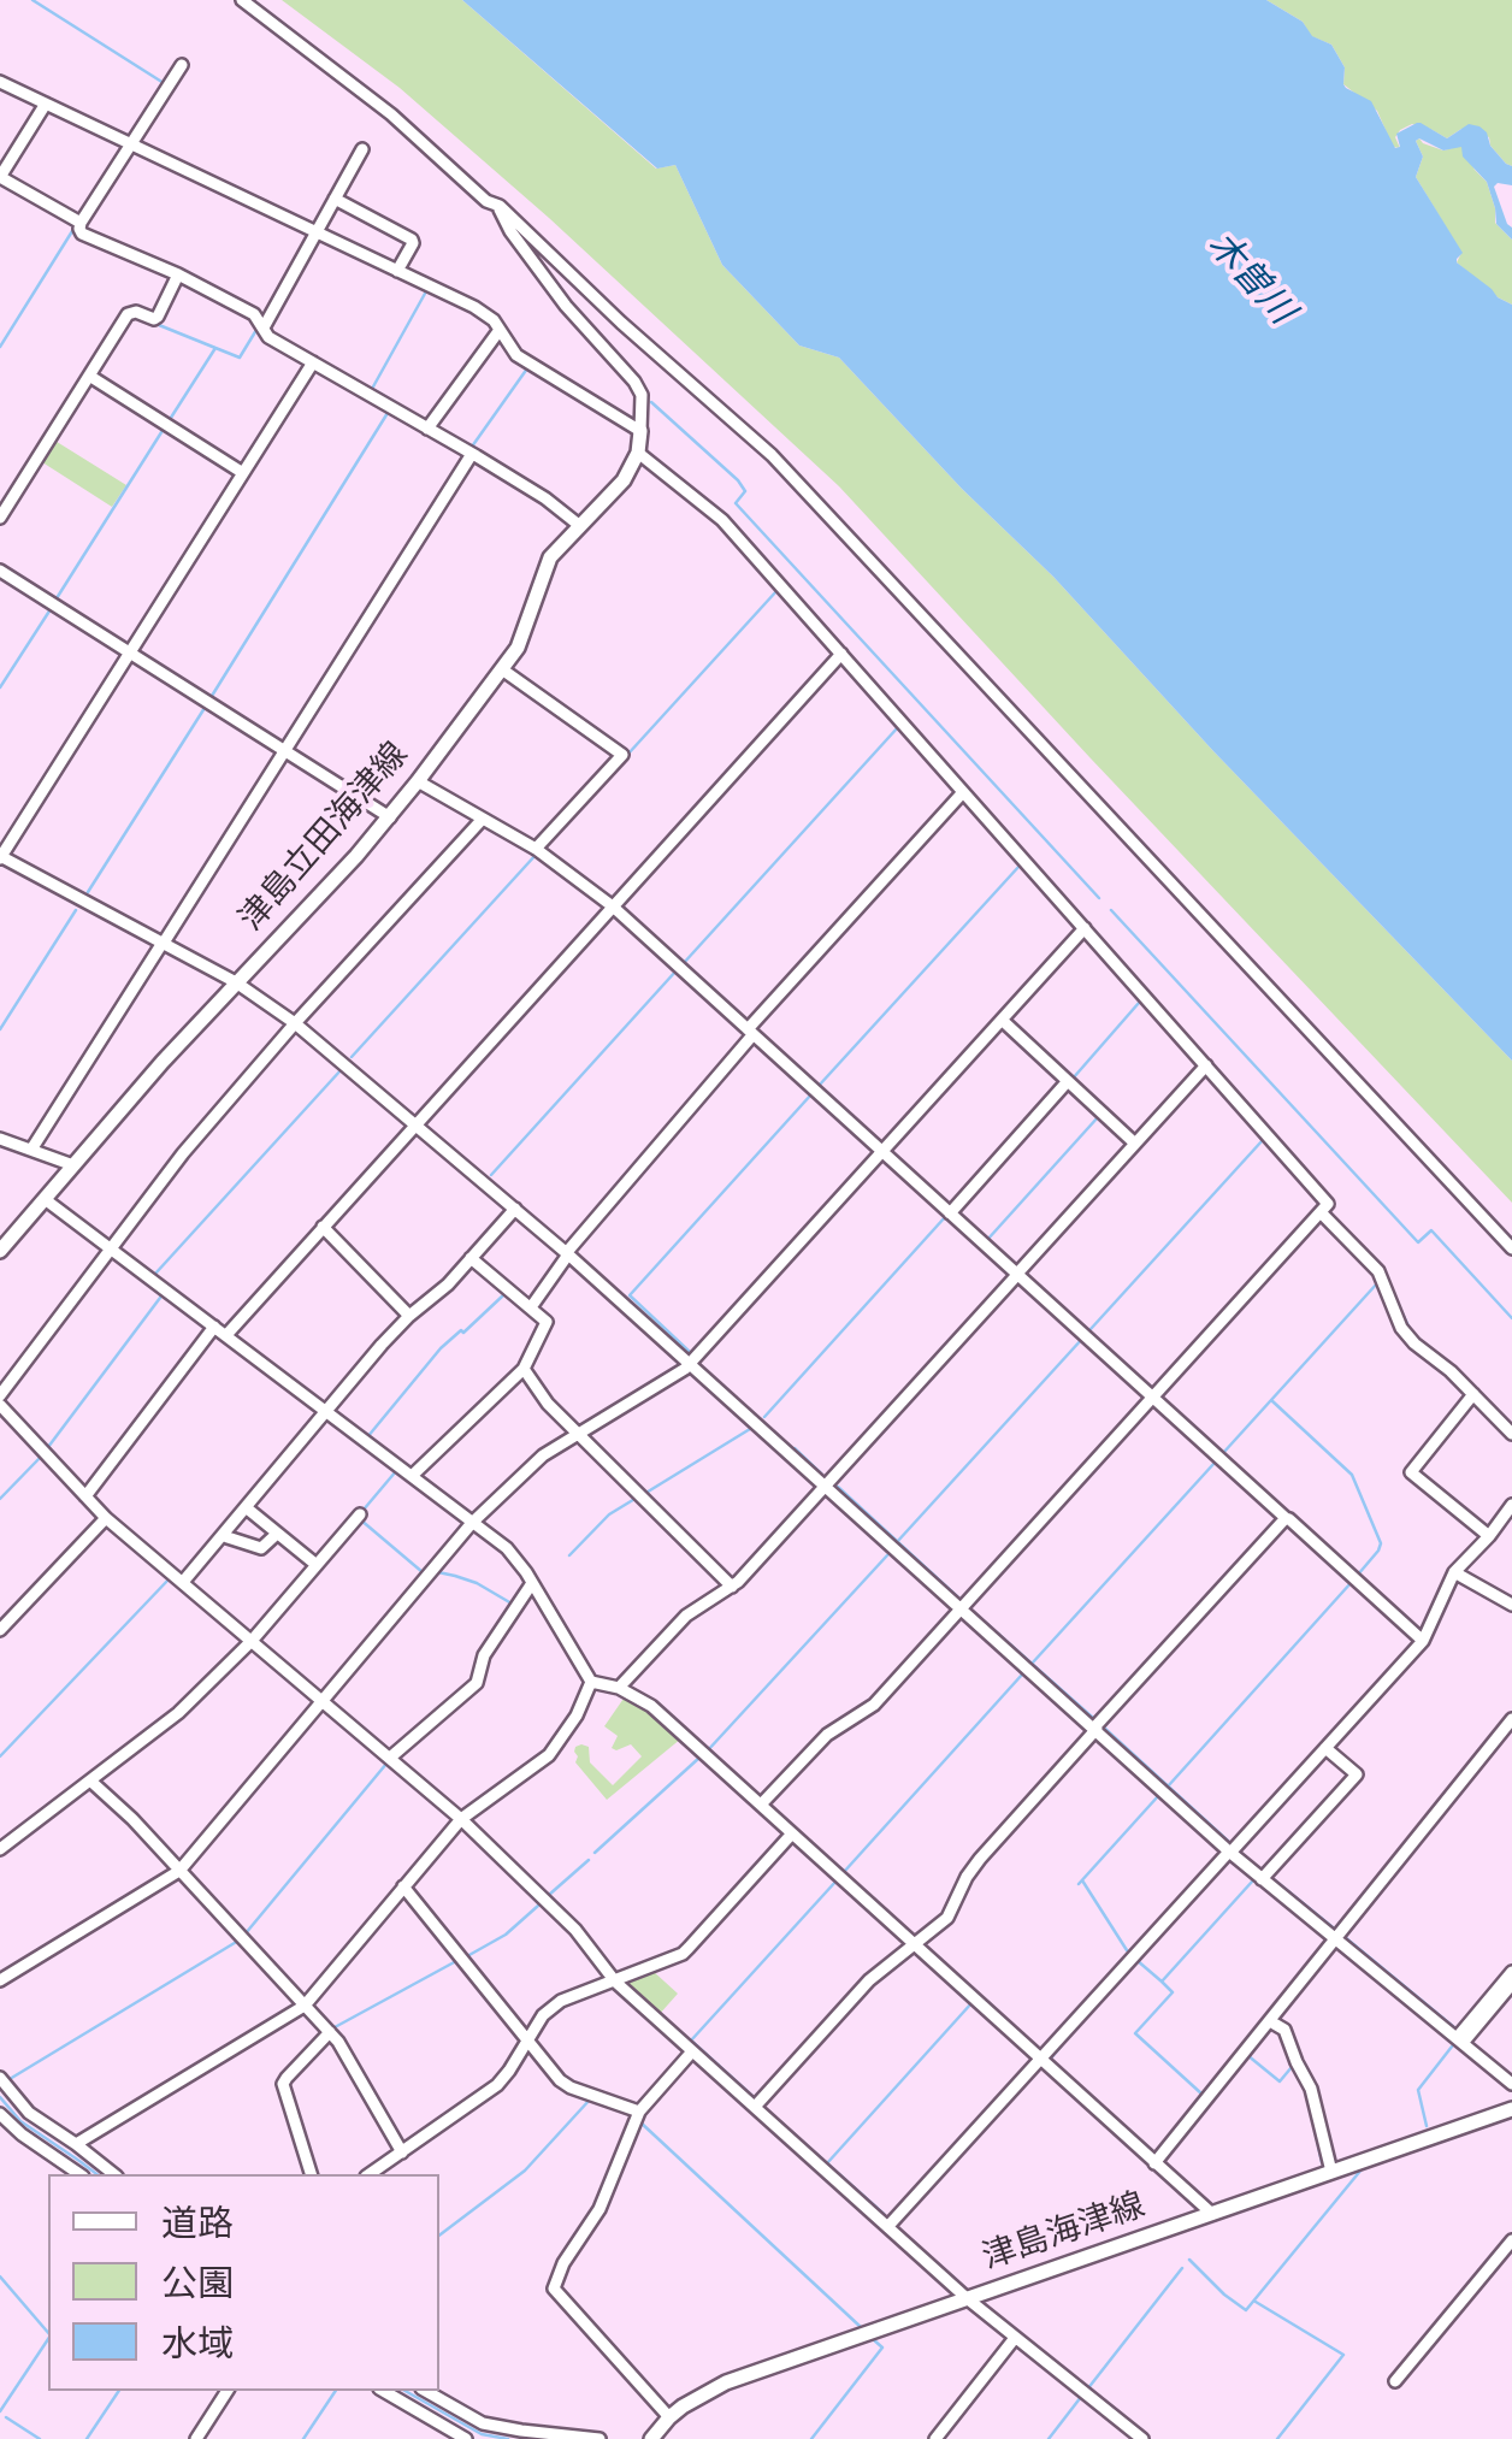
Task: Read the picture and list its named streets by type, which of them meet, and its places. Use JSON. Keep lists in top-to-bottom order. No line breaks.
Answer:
{"streets":{"main road":["津島立田海津線","津島海津線"]},"water":["木曽川"],"legend":["道路","公園","水域"]}
